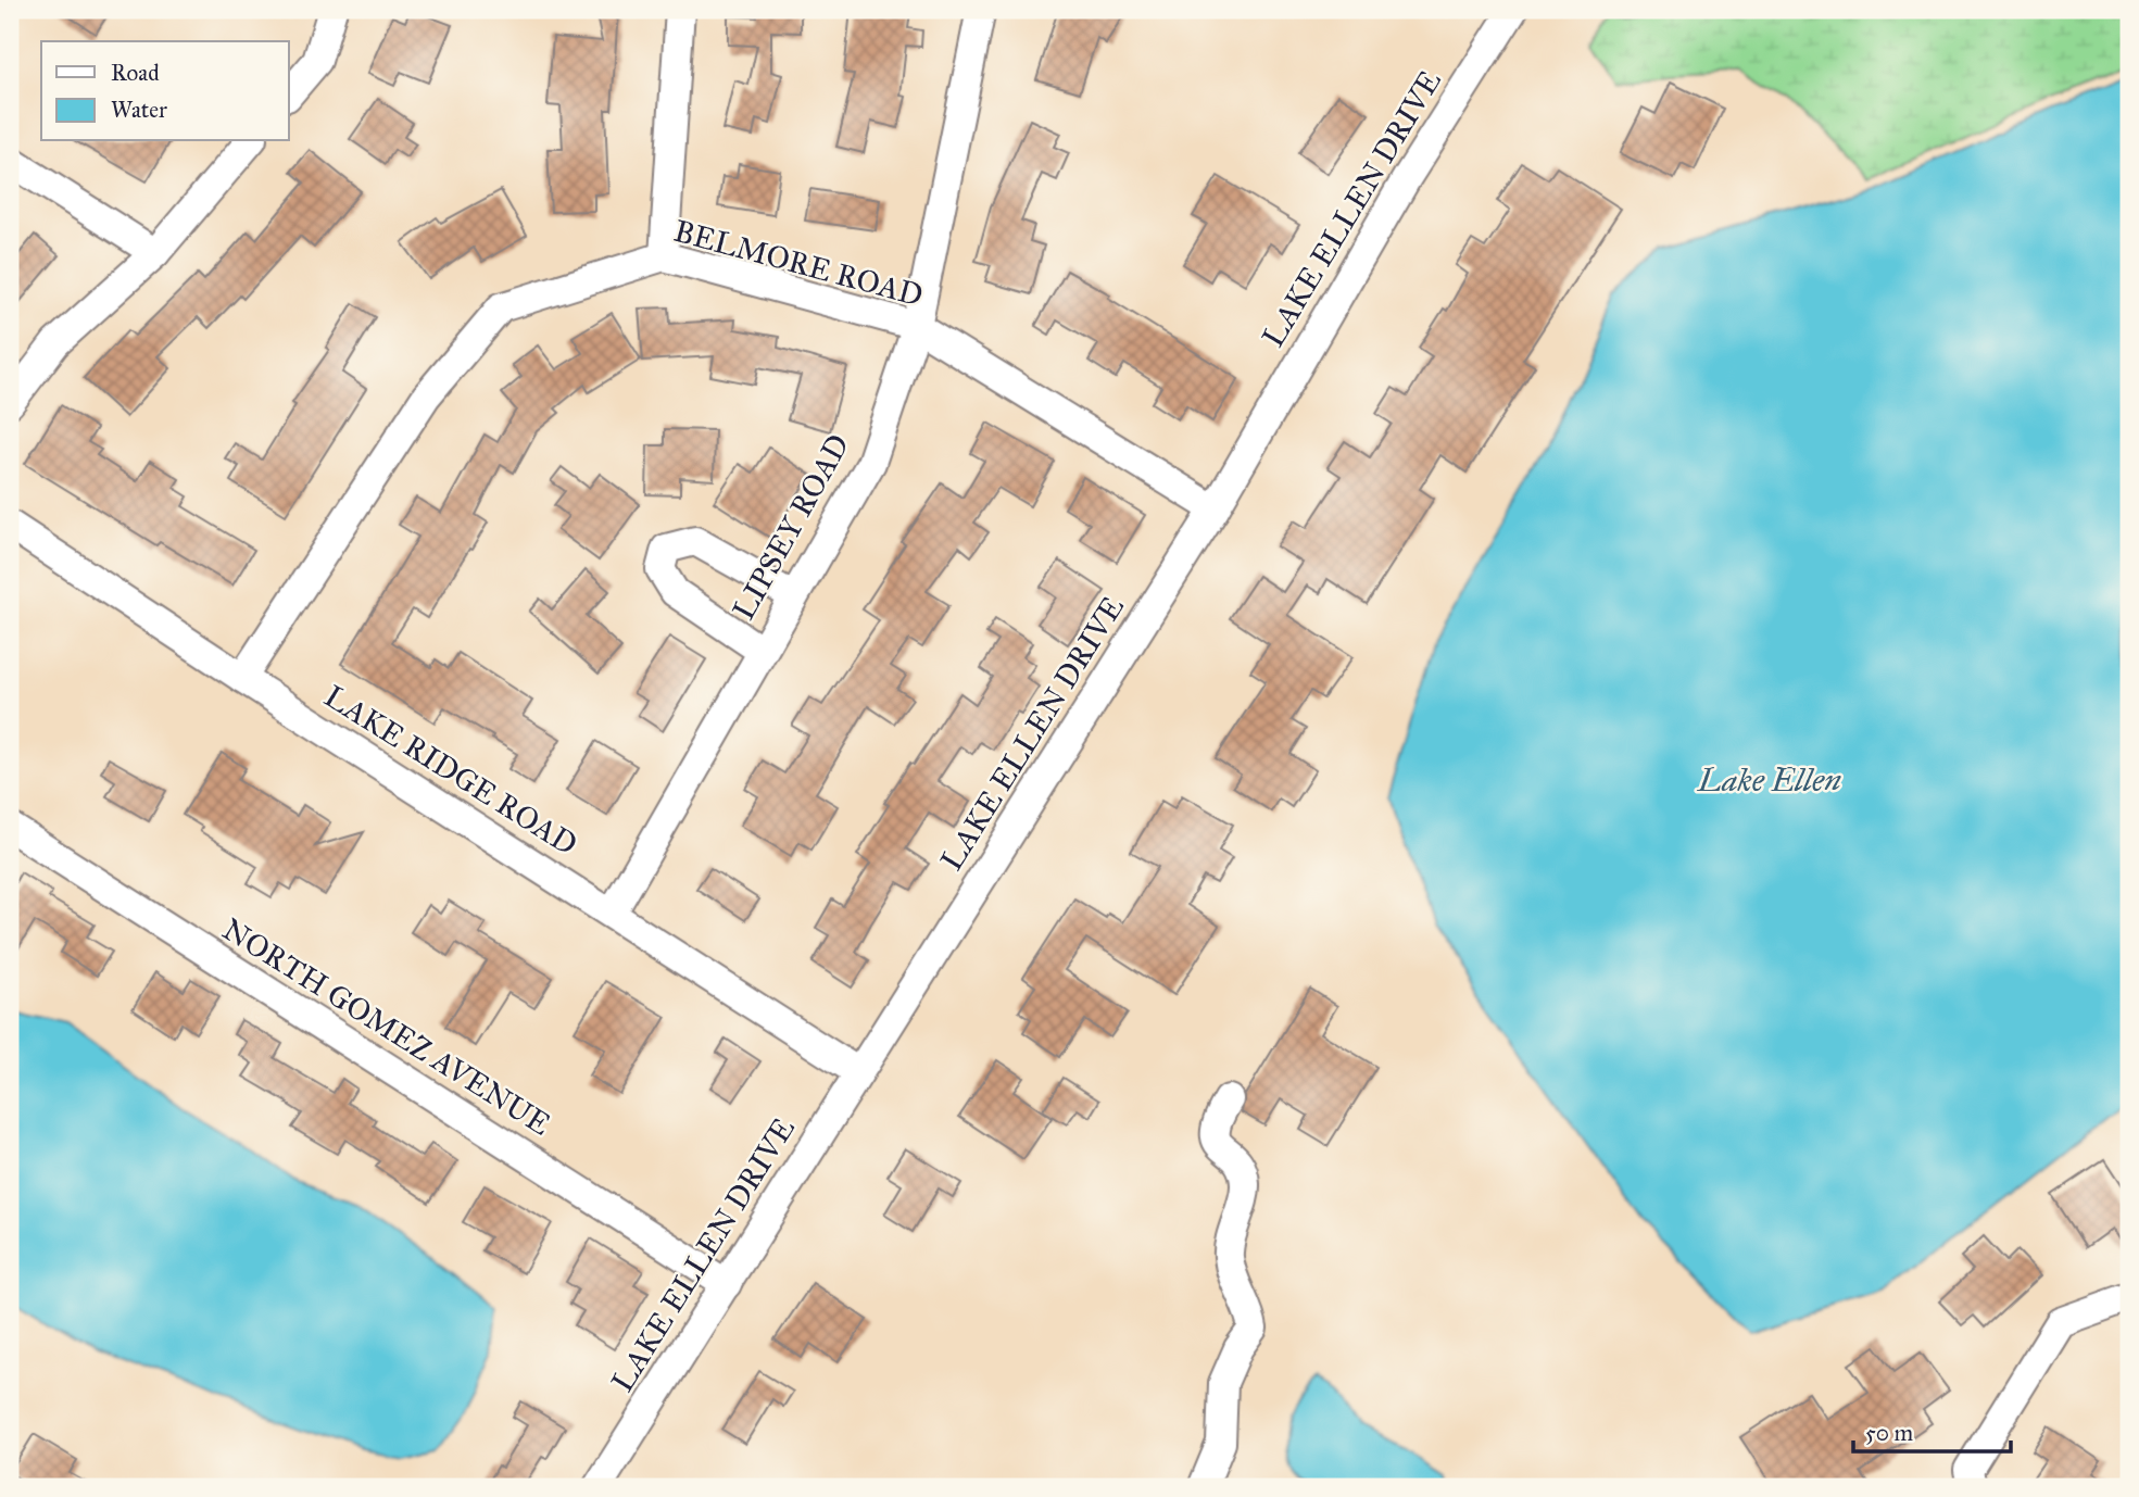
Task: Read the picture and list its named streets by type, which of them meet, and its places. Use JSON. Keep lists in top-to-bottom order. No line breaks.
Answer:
{"streets":{"street":["LAKE ELLEN DRIVE","BELMORE ROAD","LIPSEY ROAD","LAKE RIDGE ROAD","NORTH GOMEZ AVENUE"]},"crossings":[["LAKE ELLEN DRIVE","BELMORE ROAD"],["LAKE ELLEN DRIVE","LAKE RIDGE ROAD"],["LAKE ELLEN DRIVE","NORTH GOMEZ AVENUE"],["BELMORE ROAD","LIPSEY ROAD"],["BELMORE ROAD","LAKE RIDGE ROAD"],["LIPSEY ROAD","LAKE RIDGE ROAD"]],"water":["Lake Ellen"],"legend":["Road","Water"],"scale_bar":"50 m"}
